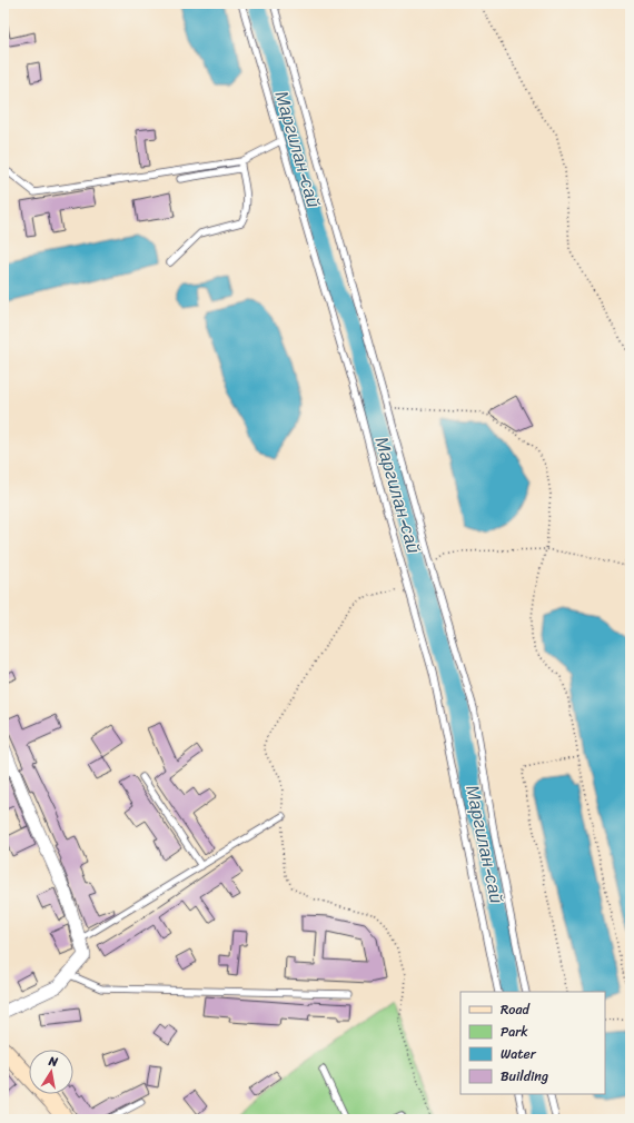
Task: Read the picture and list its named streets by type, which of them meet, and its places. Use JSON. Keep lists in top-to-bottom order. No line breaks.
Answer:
{"water":["Маргилан-сай"],"legend":["Road","Park","Water","Building"],"north":"top"}
